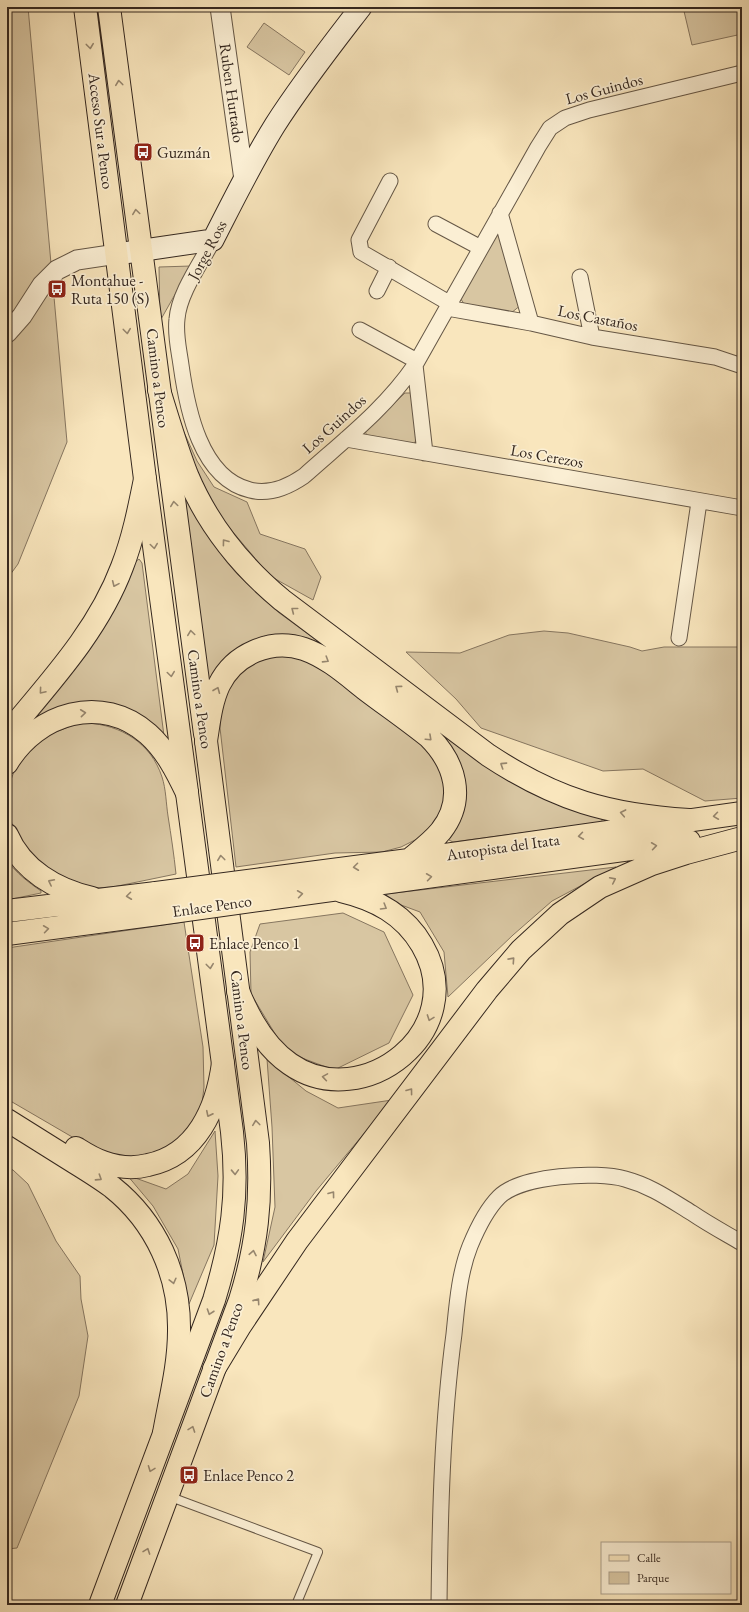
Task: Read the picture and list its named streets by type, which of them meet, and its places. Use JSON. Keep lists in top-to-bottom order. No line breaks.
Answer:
{"streets":{"main road":["Acceso Sur a Penco","Jorge Ross","Camino a Penco","Autopista del Itata","Enlace Penco"],"street":["Los Guindos","Ruben Hurtado","Los Castaños","Los Cerezos"]},"crossings":[["Los Guindos","Jorge Ross"],["Los Guindos","Los Castaños"],["Los Guindos","Los Cerezos"],["Ruben Hurtado","Jorge Ross"],["Acceso Sur a Penco","Camino a Penco"],["Autopista del Itata","Enlace Penco"]],"places":{"bus stop":["Guzmán","Montahue - Ruta 150 (S)","Enlace Penco 1","Enlace Penco 2"]},"legend":["Calle","Parque"]}
